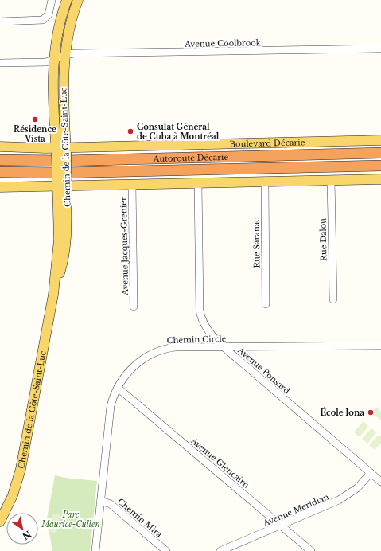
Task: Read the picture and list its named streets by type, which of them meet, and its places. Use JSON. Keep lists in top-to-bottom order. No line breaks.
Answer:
{"streets":{"highway":["Autoroute Décarie"],"main road":["Boulevard Décarie","Chemin de la Côte-Saint-Luc"],"street":["Avenue Coolbrook","Rue Dalou","Rue Saranac","Avenue Jacques-Grenier","Chemin Circle","Avenue Ponsard","Avenue Glencairn","Avenue Meridian","Chemin Mira"]},"crossings":[["Avenue Coolbrook","Chemin de la Côte-Saint-Luc"],["Boulevard Décarie","Chemin de la Côte-Saint-Luc"],["Chemin Circle","Avenue Ponsard"],["Chemin Circle","Avenue Glencairn"],["Chemin Circle","Chemin Mira"],["Avenue Ponsard","Avenue Meridian"],["Avenue Glencairn","Avenue Meridian"]],"parks":["Parc Maurice-Cullen"],"places":["Résidence Vista","Consulat Général de Cuba à Montréal","École Iona"],"north":"bottom right"}
